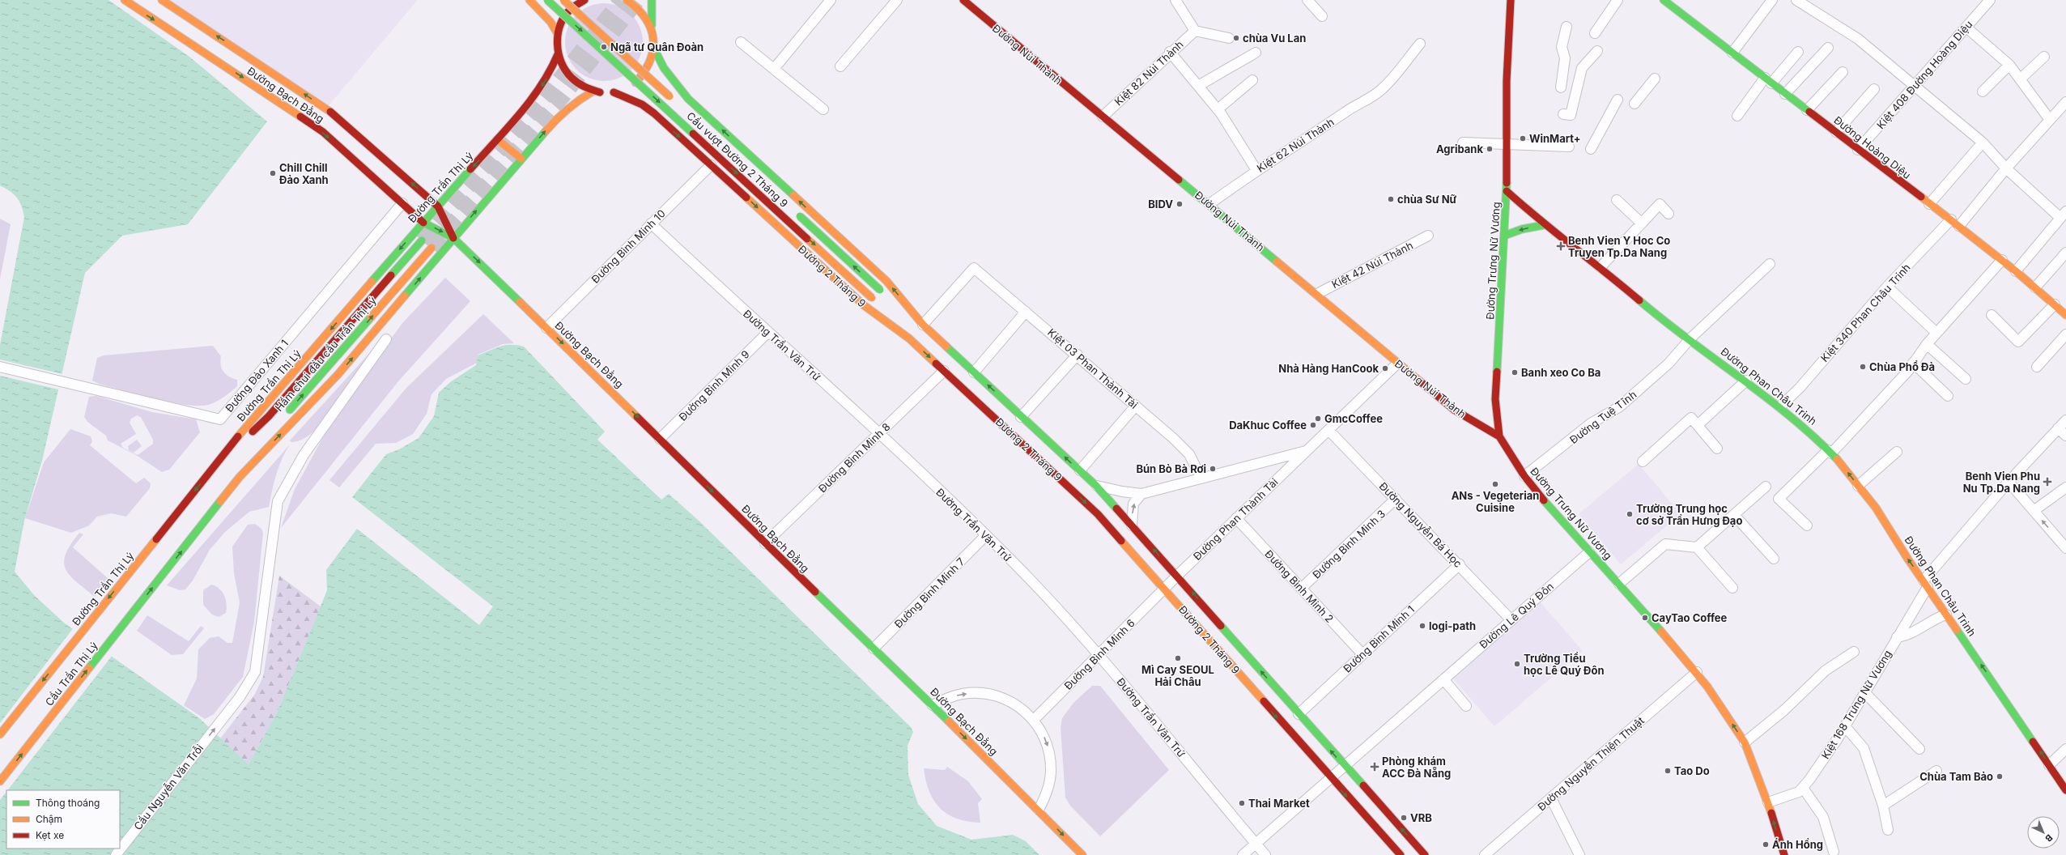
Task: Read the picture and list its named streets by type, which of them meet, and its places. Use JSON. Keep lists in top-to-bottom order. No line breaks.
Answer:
{"streets":{"main road":["Đường Núi Thành","Đường Bạch Đằng","Đường Hoàng Diệu","Cầu vượt Đường 2 Tháng 9","Đường Trần Thị Lý","Đường Trưng Nữ Vương","Đường 2 Tháng 9","Hầm chui đầu cầu Trần Thị Lý","Đường Phan Châu Trinh","Cầu Trần Thị Lý"],"street":["Kiệt 82 Núi Thành","Kiệt 408 Đường Hoàng Diệu","Kiệt 62 Núi Thành","Đường Bình Minh 10","Kiệt 42 Núi Thành","Kiệt 340 Phan Châu Trinh","Đường Trần Văn Trứ","Kiệt 03 Phan Thành Tài","Đường Đảo Xanh 1","Đường Bình Minh 9","Đường Tuệ Tĩnh","Đường Bình Minh 8","Đường Phan Thành Tài","Đường Nguyễn Bá Học","Đường Bình Minh 3","Đường Bình Minh 2","Đường Bình Minh 7","Đường Lê Quý Đôn","Đường Bình Minh 1","Đường Bình Minh 6","Kiệt 168 Trưng Nữ Vương","Đường Nguyễn Thiện Thuật","Cầu Nguyễn Văn Trỗi"]},"crossings":[["Đường Núi Thành","Kiệt 82 Núi Thành"],["Đường Núi Thành","Kiệt 62 Núi Thành"],["Đường Núi Thành","Đường Trưng Nữ Vương"],["Đường Núi Thành","Kiệt 42 Núi Thành"],["Đường Núi Thành","Đường Phan Thành Tài"],["Kiệt 408 Đường Hoàng Diệu","Đường Hoàng Diệu"],["Đường Bạch Đằng","Đường Trần Thị Lý"],["Đường Bạch Đằng","Đường Bình Minh 10"],["Đường Bạch Đằng","Đường Đảo Xanh 1"],["Đường Bạch Đằng","Đường Bình Minh 9"],["Đường Bạch Đằng","Đường Bình Minh 8"],["Đường Bạch Đằng","Đường Bình Minh 7"],["Đường Hoàng Diệu","Kiệt 340 Phan Châu Trinh"],["Cầu vượt Đường 2 Tháng 9","Đường 2 Tháng 9"],["Cầu vượt Đường 2 Tháng 9","Kiệt 03 Phan Thành Tài"],["Đường Trần Thị Lý","Hầm chui đầu cầu Trần Thị Lý"],["Đường Bình Minh 10","Đường 2 Tháng 9"],["Đường Bình Minh 10","Đường Trần Văn Trứ"],["Đường Trưng Nữ Vương","Đường Phan Châu Trinh"],["Đường Trưng Nữ Vương","Đường Tuệ Tĩnh"],["Đường Trưng Nữ Vương","Đường Lê Quý Đôn"],["Đường Trưng Nữ Vương","Kiệt 168 Trưng Nữ Vương"],["Đường Trưng Nữ Vương","Đường Nguyễn Thiện Thuật"],["Đường 2 Tháng 9","Kiệt 03 Phan Thành Tài"],["Đường 2 Tháng 9","Đường Bình Minh 8"],["Đường 2 Tháng 9","Đường Phan Thành Tài"],["Đường 2 Tháng 9","Đường Lê Quý Đôn"],["Đường 2 Tháng 9","Đường Bình Minh 1"],["Đường 2 Tháng 9","Đường Bình Minh 6"],["Kiệt 340 Phan Châu Trinh","Đường Phan Châu Trinh"],["Đường Trần Văn Trứ","Đường Bình Minh 9"],["Đường Trần Văn Trứ","Đường Bình Minh 8"],["Đường Trần Văn Trứ","Đường Bình Minh 7"],["Đường Trần Văn Trứ","Đường Lê Quý Đôn"],["Đường Trần Văn Trứ","Đường Bình Minh 6"],["Kiệt 03 Phan Thành Tài","Đường Phan Thành Tài"],["Đường Phan Châu Trinh","Đường Tuệ Tĩnh"],["Đường Phan Châu Trinh","Kiệt 168 Trưng Nữ Vương"],["Đường Phan Thành Tài","Đường Nguyễn Bá Học"],["Đường Phan Thành Tài","Đường Bình Minh 2"],["Đường Phan Thành Tài","Đường Bình Minh 6"],["Đường Nguyễn Bá Học","Đường Bình Minh 3"],["Đường Nguyễn Bá Học","Đường Lê Quý Đôn"],["Đường Nguyễn Bá Học","Đường Bình Minh 1"],["Đường Bình Minh 3","Đường Bình Minh 2"],["Đường Bình Minh 2","Đường Bình Minh 1"]],"one_way":["Đường Phan Châu Trinh","Cầu Trần Thị Lý","Cầu Nguyễn Văn Trỗi"],"places":{"other":["chùa Vu Lan","Ngã tư Quân Đoàn","WinMart+","Agribank","Chill Chill Đảo Xanh","chùa Sư Nữ","BIDV","Chùa Phổ Đà","Nhà Hàng HanCook","Banh xeo Co Ba","GmcCoffee","DaKhuc Coffee","Bún Bò Bà Rơi","ANs - Vegeterian Cuisine","Trường Trung học cơ sở Trần Hưng Đạo","CayTao Coffee","logi-path","Mì Cay SEOUL Hải Châu","Trường Tiểu học Lê Quý Đôn","Tao Do","Chùa Tam Bảo","Thai Market","VRB","Ánh Hồng"],"health":["Benh Vien Y Hoc Co Truyen Tp.Da Nang","Benh Vien Phu Nu Tp.Da Nang","Phòng khám ACC Đà Nẵng"]},"legend":["Thông thoáng","Chậm","Kẹt xe"],"north":"bottom right"}
